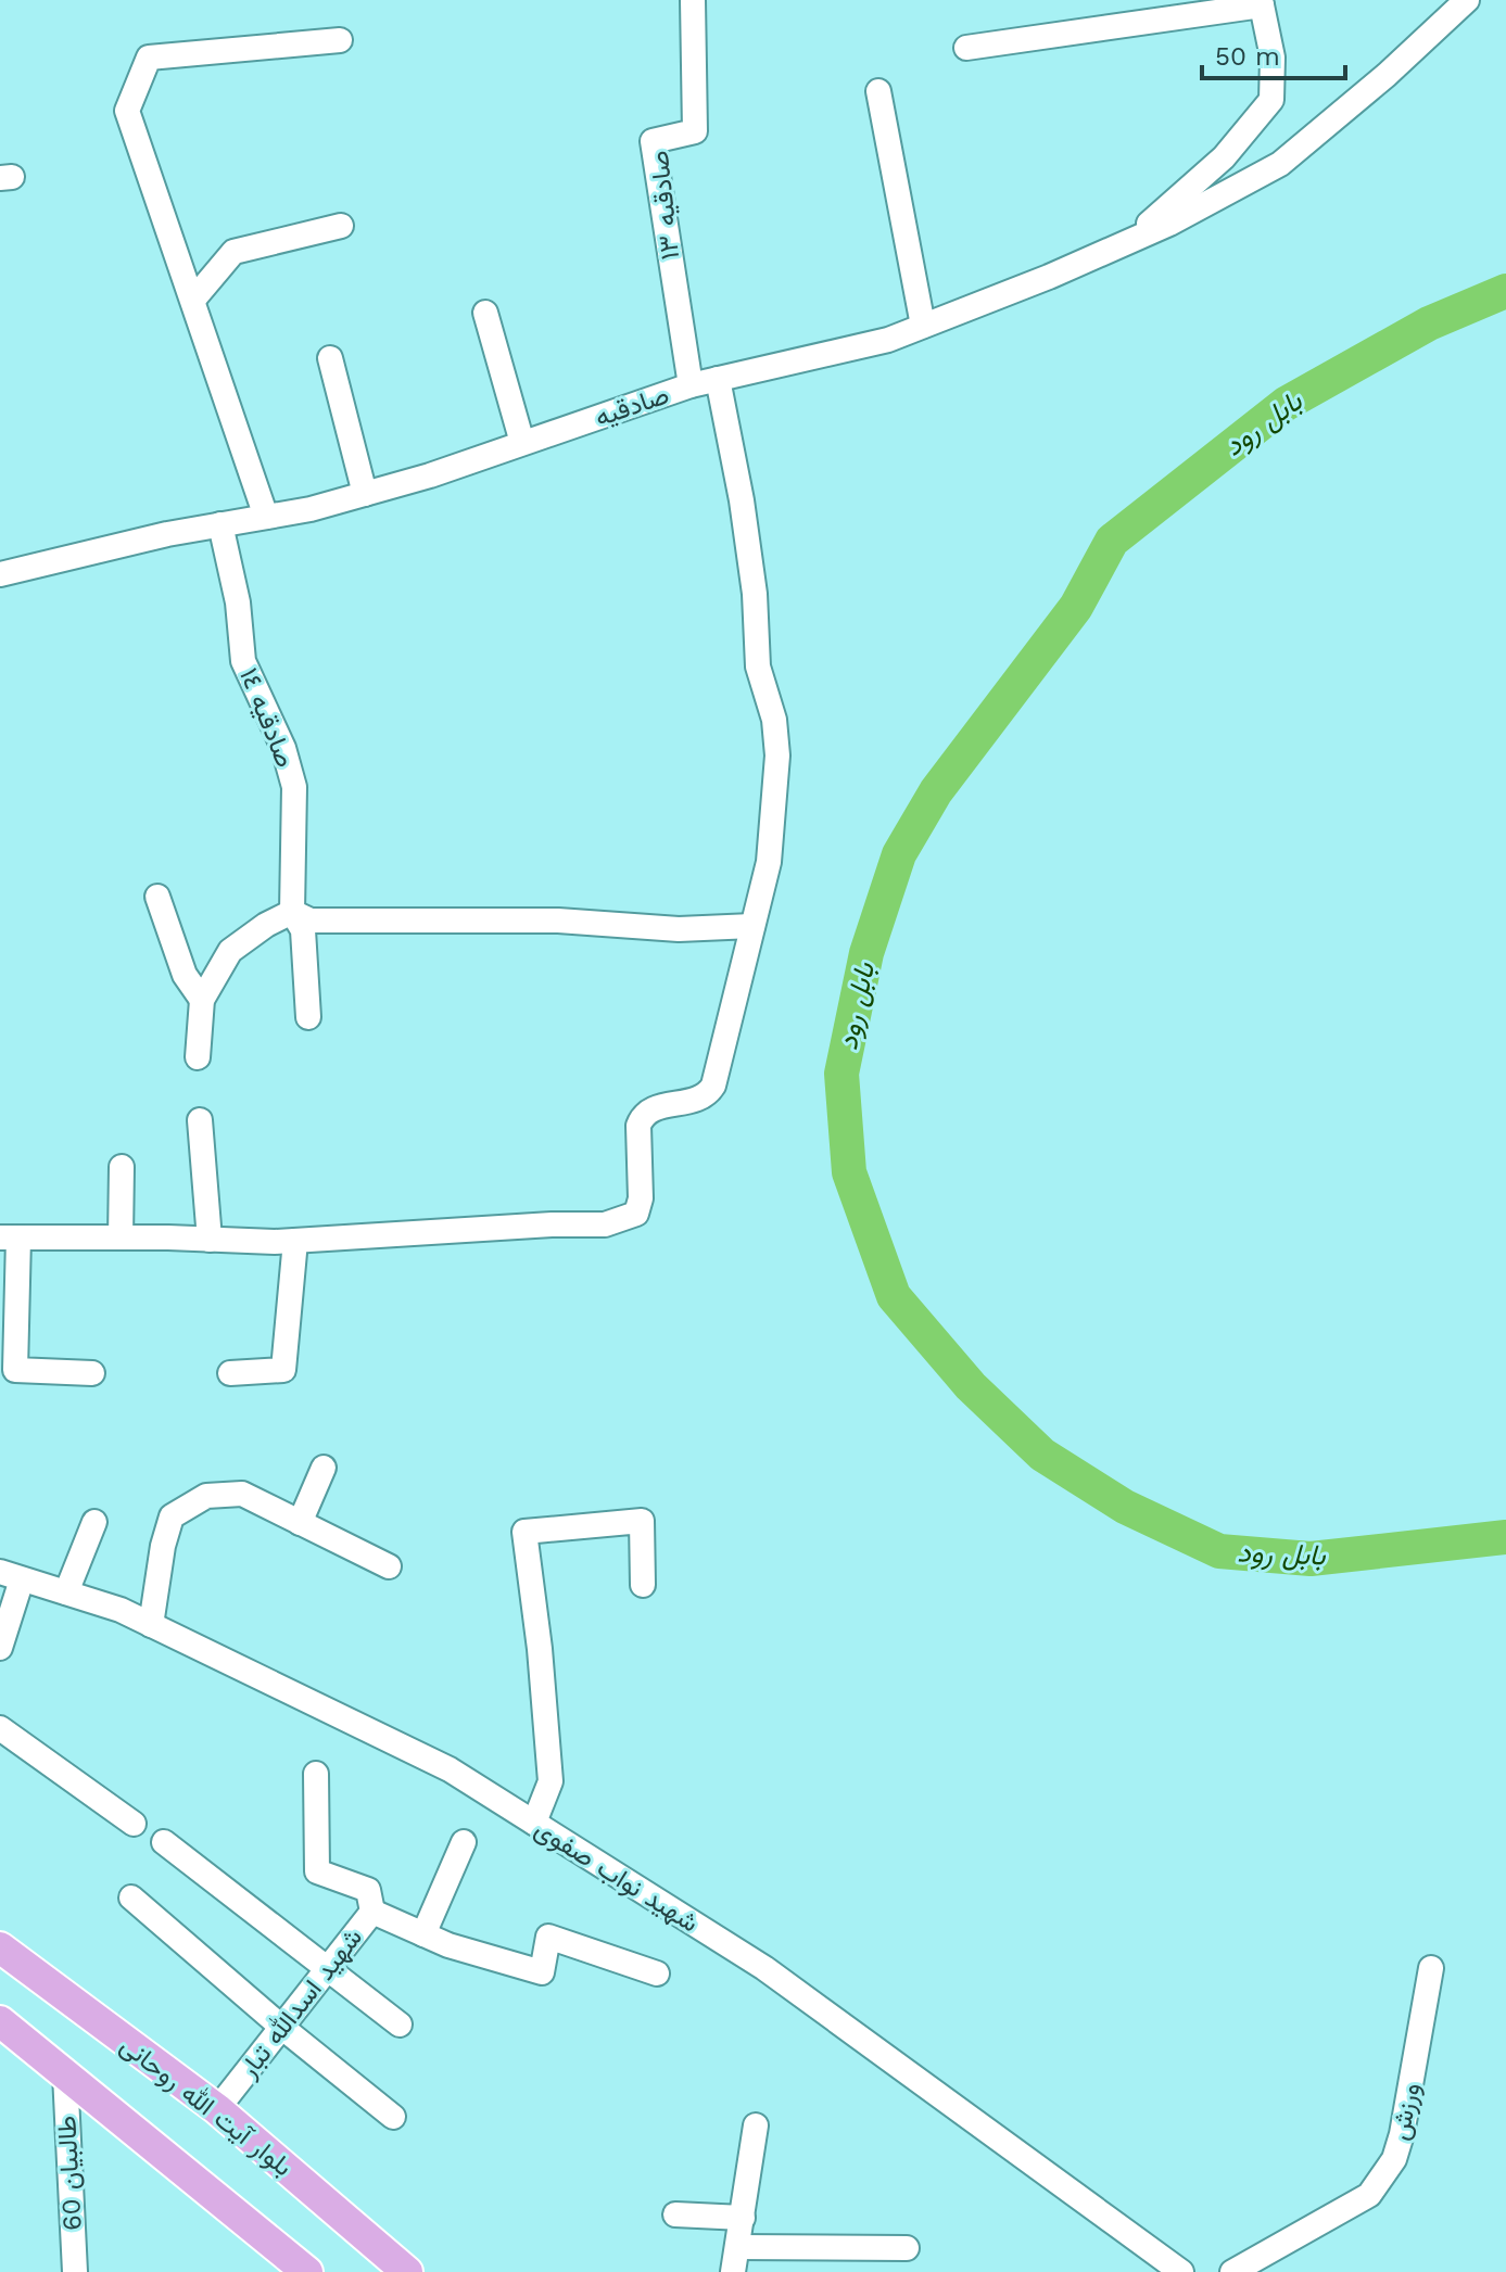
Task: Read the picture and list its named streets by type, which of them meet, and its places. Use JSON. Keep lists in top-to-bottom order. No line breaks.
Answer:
{"streets":{"main road":["بلوار آیت الله روحانی"],"street":["صادقیه ۱۳","صادقیه","صادقيه ١٤","شهید نواب صفوی","شهید اسدالله تبار","ورزش","طالبیان 60"]},"crossings":[["صادقیه ۱۳","صادقیه"],["صادقیه","صادقيه ١٤"],["شهید اسدالله تبار","بلوار آیت الله روحانی"]],"water":["بابل رود"],"scale_bar":"50 m"}
